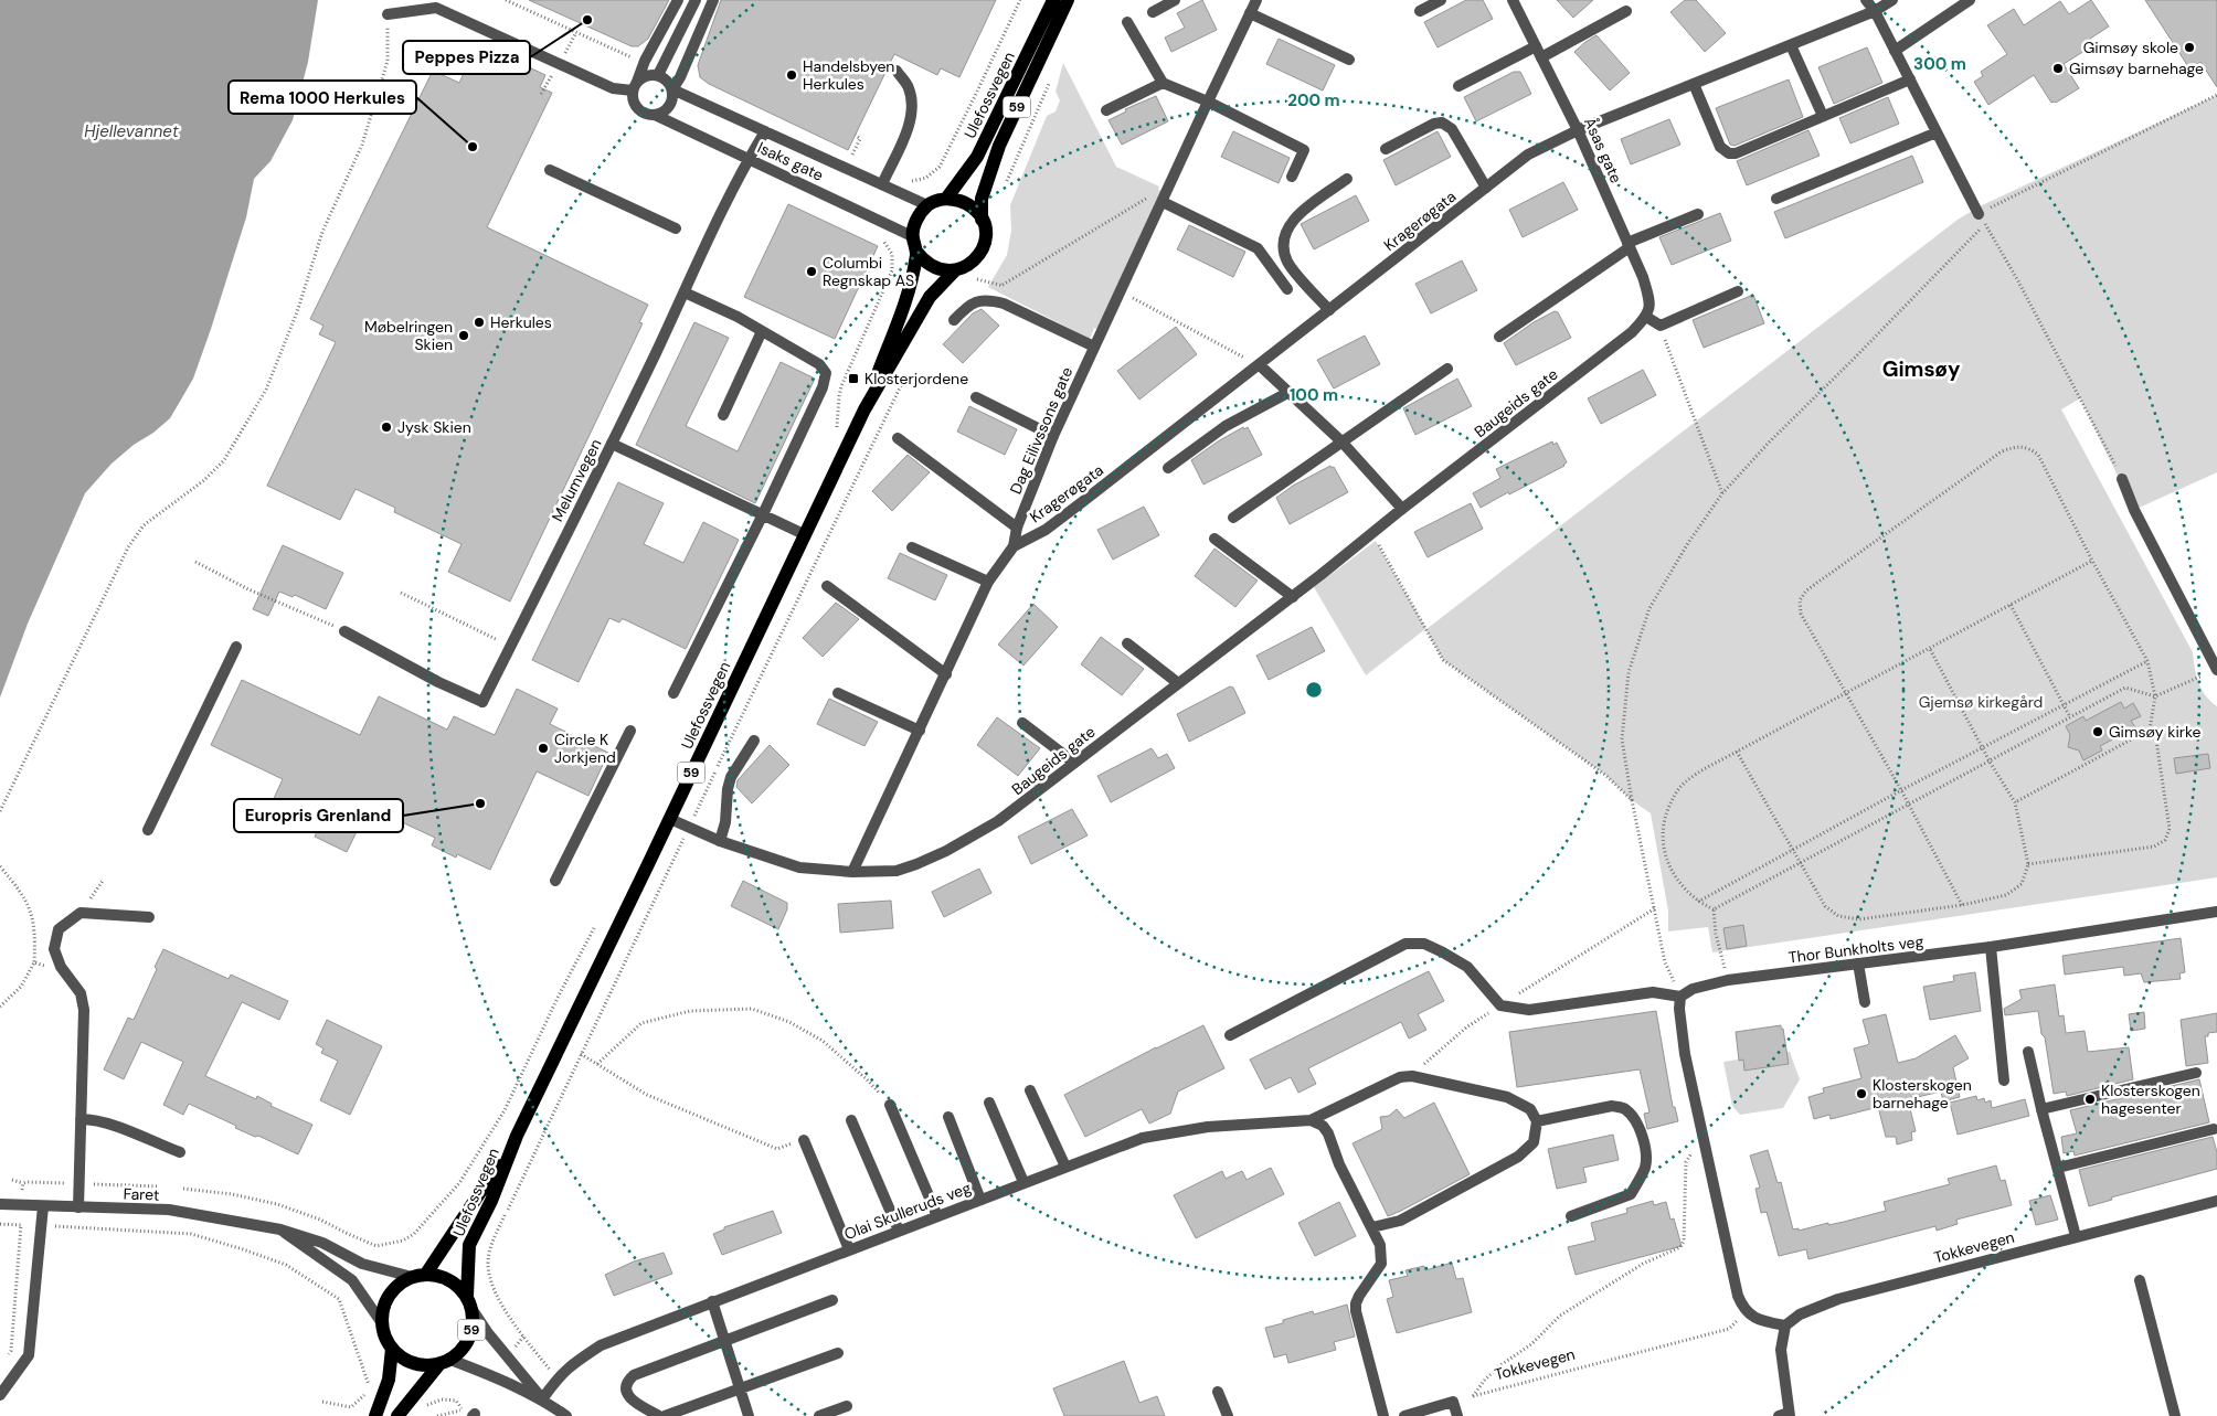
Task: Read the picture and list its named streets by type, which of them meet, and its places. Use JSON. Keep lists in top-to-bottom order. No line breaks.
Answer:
{"streets":{"main road":["Ulefossvegen","59"],"street":["Åsas gate","Isaks gate","Kragerøgata","Baugeids gate","Dag Eilivssons gate","Melumvegen","Thor Bunkholts veg","Faret","Olai Skulleruds veg","Tokkevegen"]},"crossings":[["Ulefossvegen","59"],["Ulefossvegen","Isaks gate"],["Ulefossvegen","Baugeids gate"],["Ulefossvegen","Faret"],["59","Isaks gate"],["59","Faret"],["Åsas gate","Kragerøgata"],["Åsas gate","Baugeids gate"],["Isaks gate","Melumvegen"],["Kragerøgata","Dag Eilivssons gate"],["Baugeids gate","Dag Eilivssons gate"]],"districts":["Gimsøy"],"water":["Hjellevannet"],"parks":["Gjemsø kirkegård"],"places":{"other":["Peppes Pizza","Gimsøy skole","Gimsøy barnehage","Handelsbyen Herkules","Rema 1000 Herkules","Columbi Regnskap AS","Herkules","Møbelringen Skien","Jysk Skien","Gimsøy kirke","Circle K Jorkjend","Europris Grenland","Klosterskogen barnehage","Klosterskogen hagesenter"],"transit":["Klosterjordene"]},"rings":["300 m","200 m","100 m"]}
